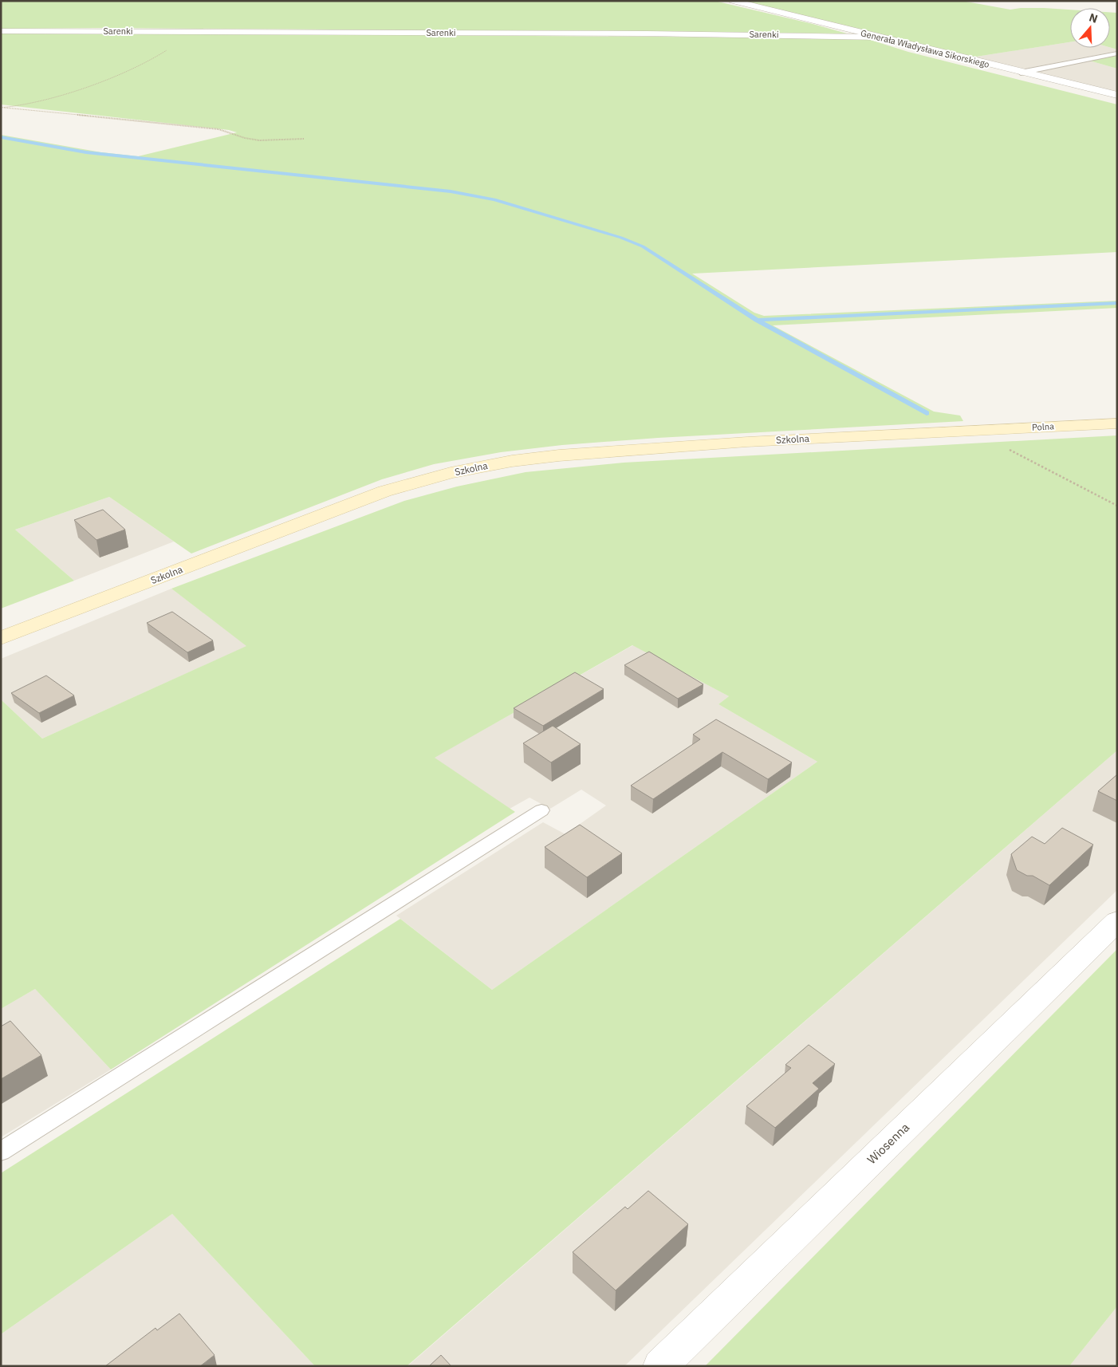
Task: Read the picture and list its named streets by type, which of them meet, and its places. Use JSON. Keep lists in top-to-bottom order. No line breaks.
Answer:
{"streets":{"street":["Sarenki","Generała Władysława Sikorskiego","Polna","Szkolna","Wiosenna"]},"crossings":[["Sarenki","Generała Władysława Sikorskiego"],["Polna","Szkolna"]],"north":"top"}
